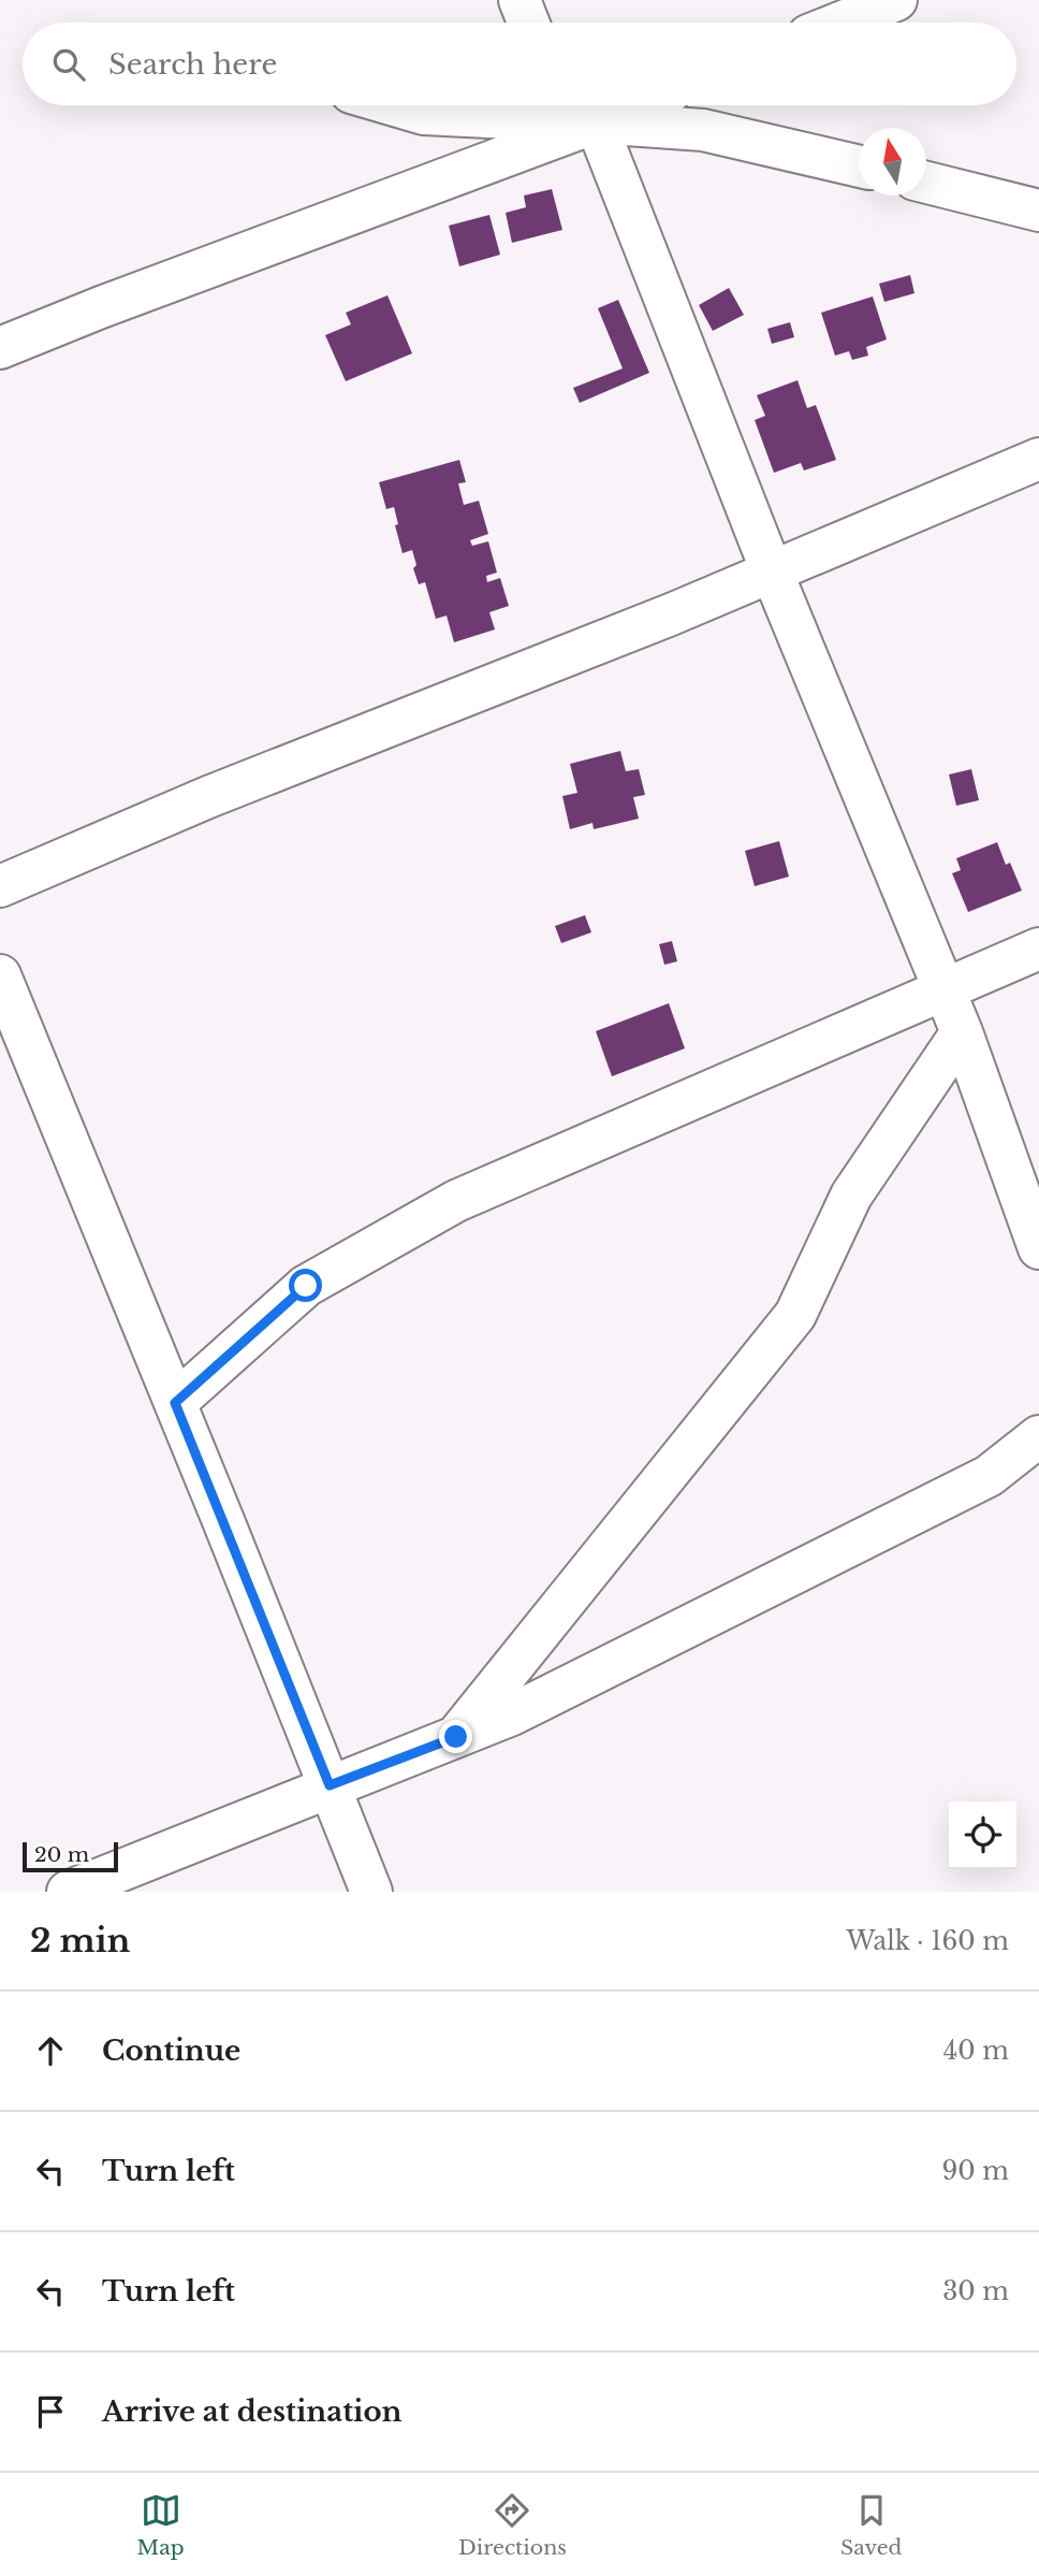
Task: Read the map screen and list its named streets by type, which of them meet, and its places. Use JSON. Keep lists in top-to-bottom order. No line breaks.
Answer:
{"scale_bar":"20 m","north":"top","page":{"search":"Search here","scale":"20 m","heading":["2 min","Walk · 160 m"],"list":[["Continue","40 m"],["Turn left","90 m"],["Turn left","30 m"],"Arrive at destination"],"nav":["Map","Directions","Saved"]}}
